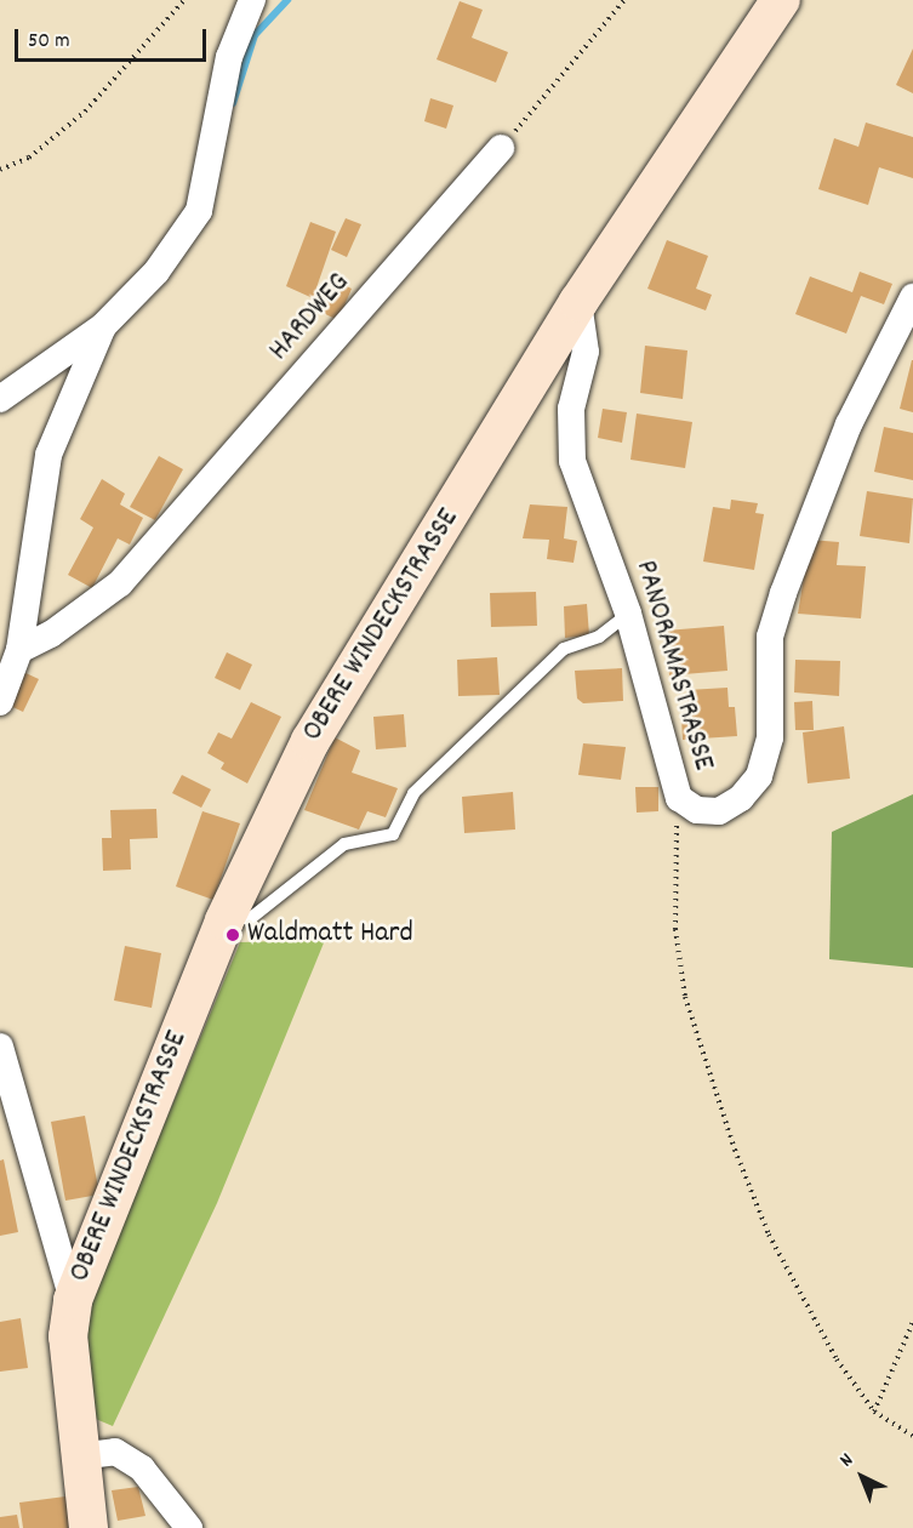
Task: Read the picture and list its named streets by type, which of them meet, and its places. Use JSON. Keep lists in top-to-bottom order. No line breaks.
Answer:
{"streets":{"street":["HARDWEG","OBERE WINDECKSTRASSE","PANORAMASTRASSE"]},"crossings":[["OBERE WINDECKSTRASSE","PANORAMASTRASSE"]],"places":["Waldmatt Hard"],"scale_bar":"50 m","north":"top left"}
